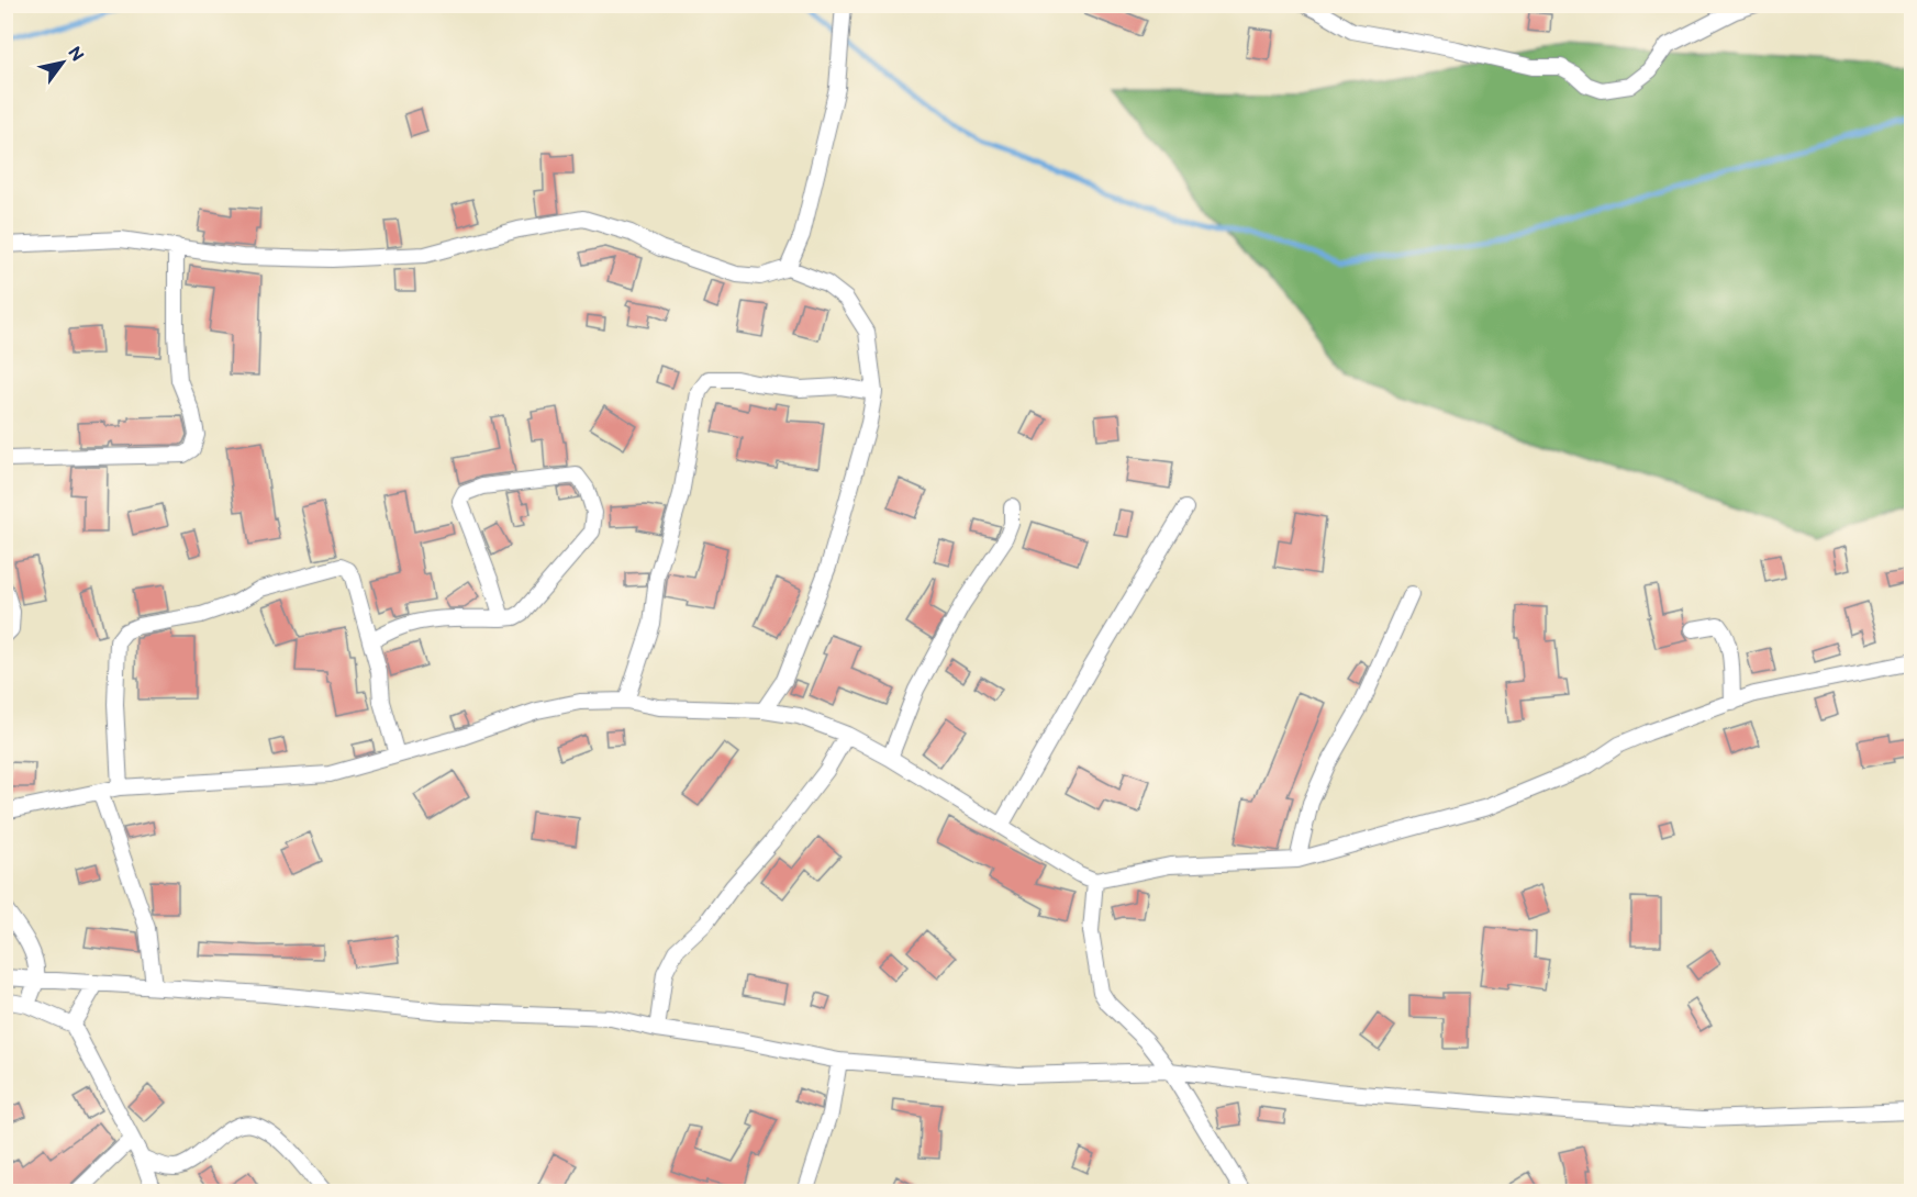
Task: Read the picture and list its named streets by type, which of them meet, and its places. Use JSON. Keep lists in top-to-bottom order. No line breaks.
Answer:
{"north":"top right"}
